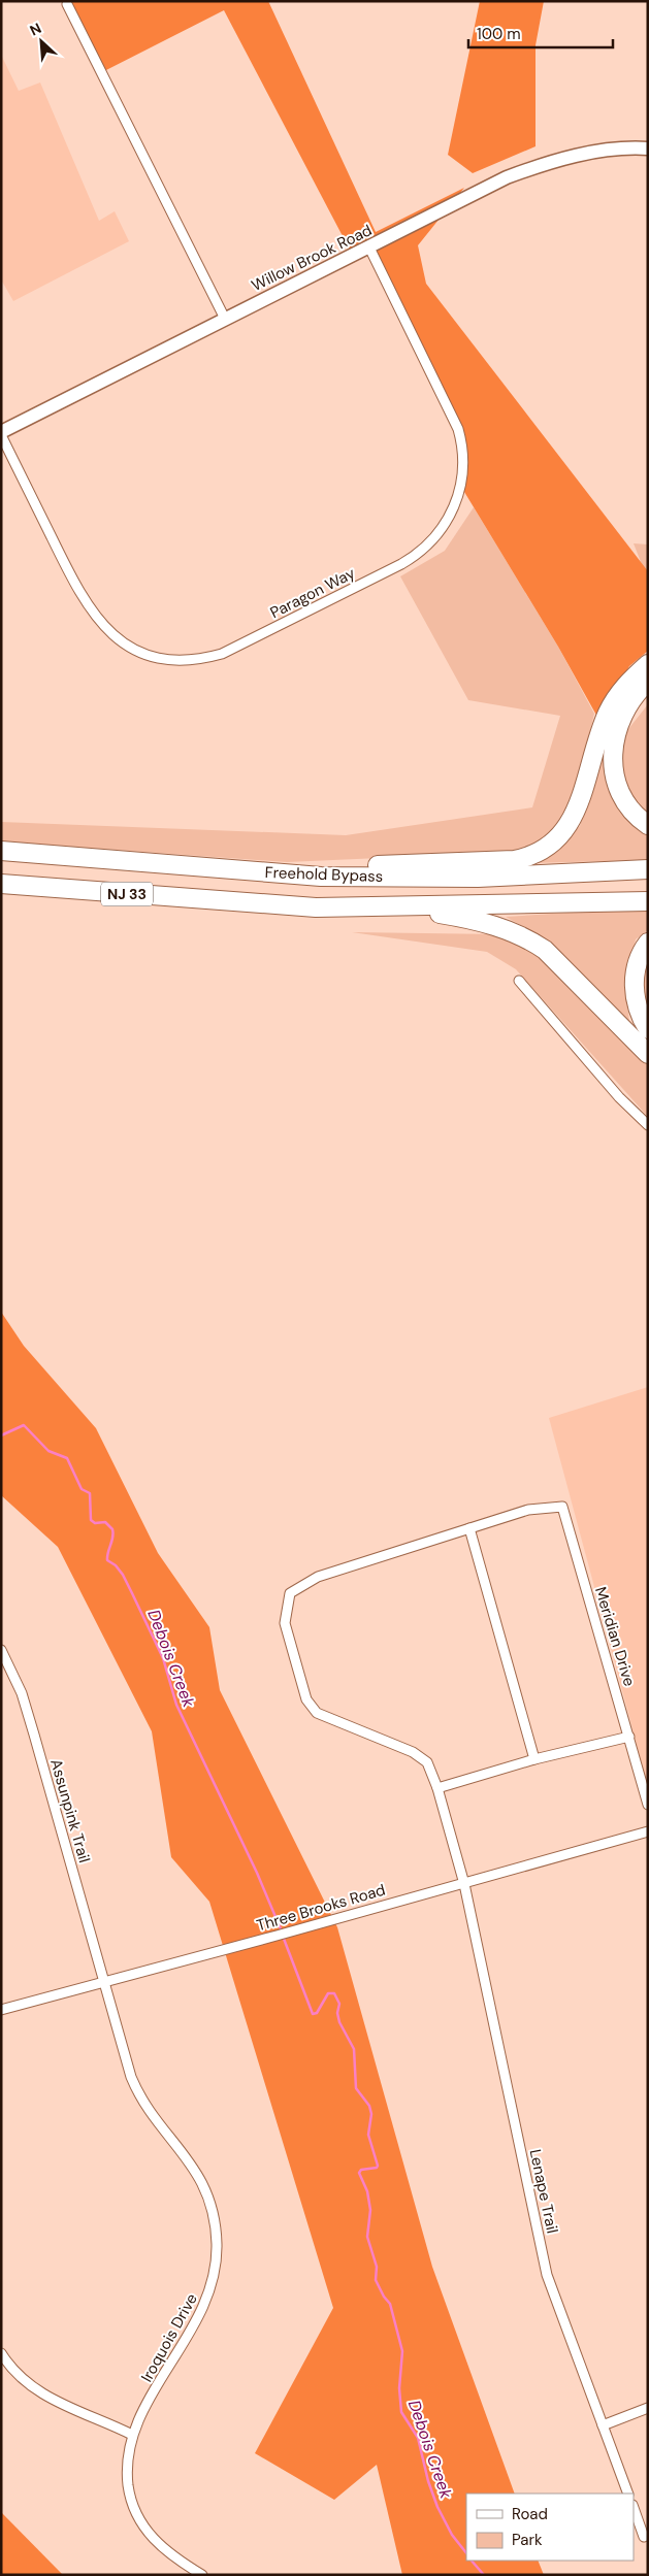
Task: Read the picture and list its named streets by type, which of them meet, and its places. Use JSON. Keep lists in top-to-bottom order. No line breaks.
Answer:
{"streets":{"highway":["Freehold Bypass","NJ 33"],"street":["Willow Brook Road","Paragon Way","Meridian Drive","Assunpink Trail","Three Brooks Road","Lenape Trail","Iroquois Drive"]},"crossings":[["Willow Brook Road","Paragon Way"],["Meridian Drive","Lenape Trail"],["Assunpink Trail","Three Brooks Road"],["Assunpink Trail","Iroquois Drive"],["Three Brooks Road","Lenape Trail"],["Three Brooks Road","Iroquois Drive"]],"water":["Debois Creek"],"legend":["Road","Park"],"scale_bar":"100 m","north":"top left"}
